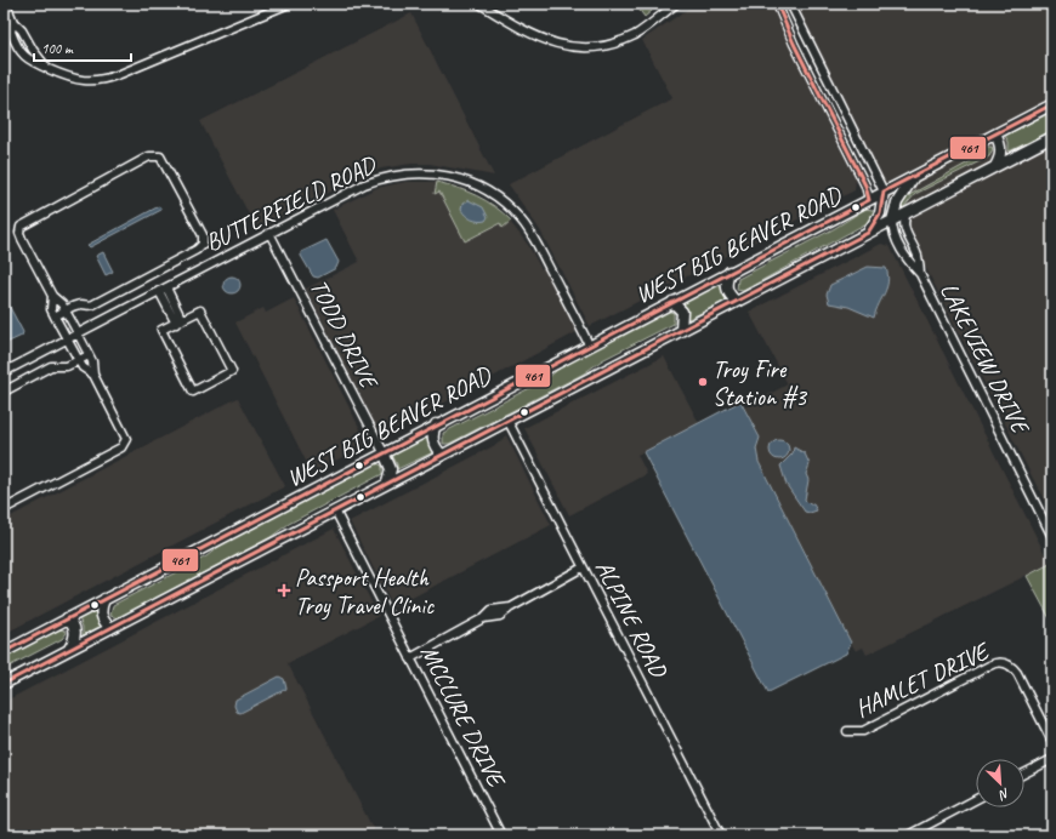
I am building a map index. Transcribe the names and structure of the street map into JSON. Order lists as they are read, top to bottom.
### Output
{
  "streets": {
    "main road": ["WEST BIG BEAVER ROAD"],
    "street": [
      "BUTTERFIELD ROAD",
      "TODD DRIVE",
      "LAKEVIEW DRIVE",
      "ALPINE ROAD",
      "HAMLET DRIVE",
      "MCCLURE DRIVE"
    ]
  },
  "crossings": [
    ["BUTTERFIELD ROAD", "WEST BIG BEAVER ROAD"],
    ["BUTTERFIELD ROAD", "TODD DRIVE"],
    ["WEST BIG BEAVER ROAD", "TODD DRIVE"],
    ["WEST BIG BEAVER ROAD", "LAKEVIEW DRIVE"],
    ["WEST BIG BEAVER ROAD", "ALPINE ROAD"],
    ["WEST BIG BEAVER ROAD", "MCCLURE DRIVE"]
  ],
  "places": {
    "other": ["Troy Fire Station #3"],
    "health": ["Passport Health Troy Travel Clinic"]
  },
  "lines": ["transit line 461"],
  "scale_bar": "100 m",
  "north": "bottom right"
}
